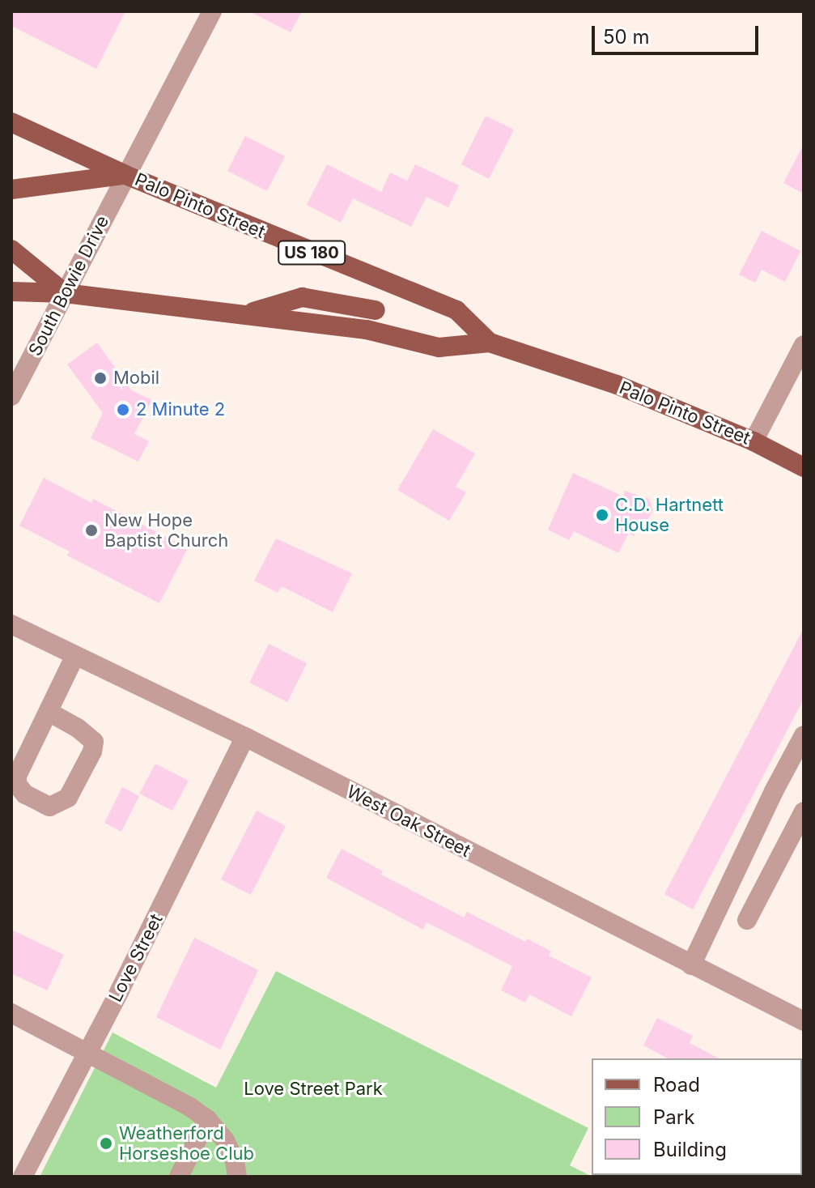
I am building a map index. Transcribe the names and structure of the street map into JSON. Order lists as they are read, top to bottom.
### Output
{
  "streets": {
    "main road": ["Palo Pinto Street", "US 180"],
    "street": ["South Bowie Drive", "West Oak Street", "Love Street"]
  },
  "crossings": [
    ["Palo Pinto Street", "South Bowie Drive"],
    ["West Oak Street", "Love Street"]
  ],
  "parks": ["Love Street Park"],
  "places": [
    "Mobil",
    "2 Minute 2",
    "C.D. Hartnett House",
    "New Hope Baptist Church",
    "Weatherford Horseshoe Club"
  ],
  "legend": ["Road", "Park", "Building"],
  "scale_bar": "50 m"
}
